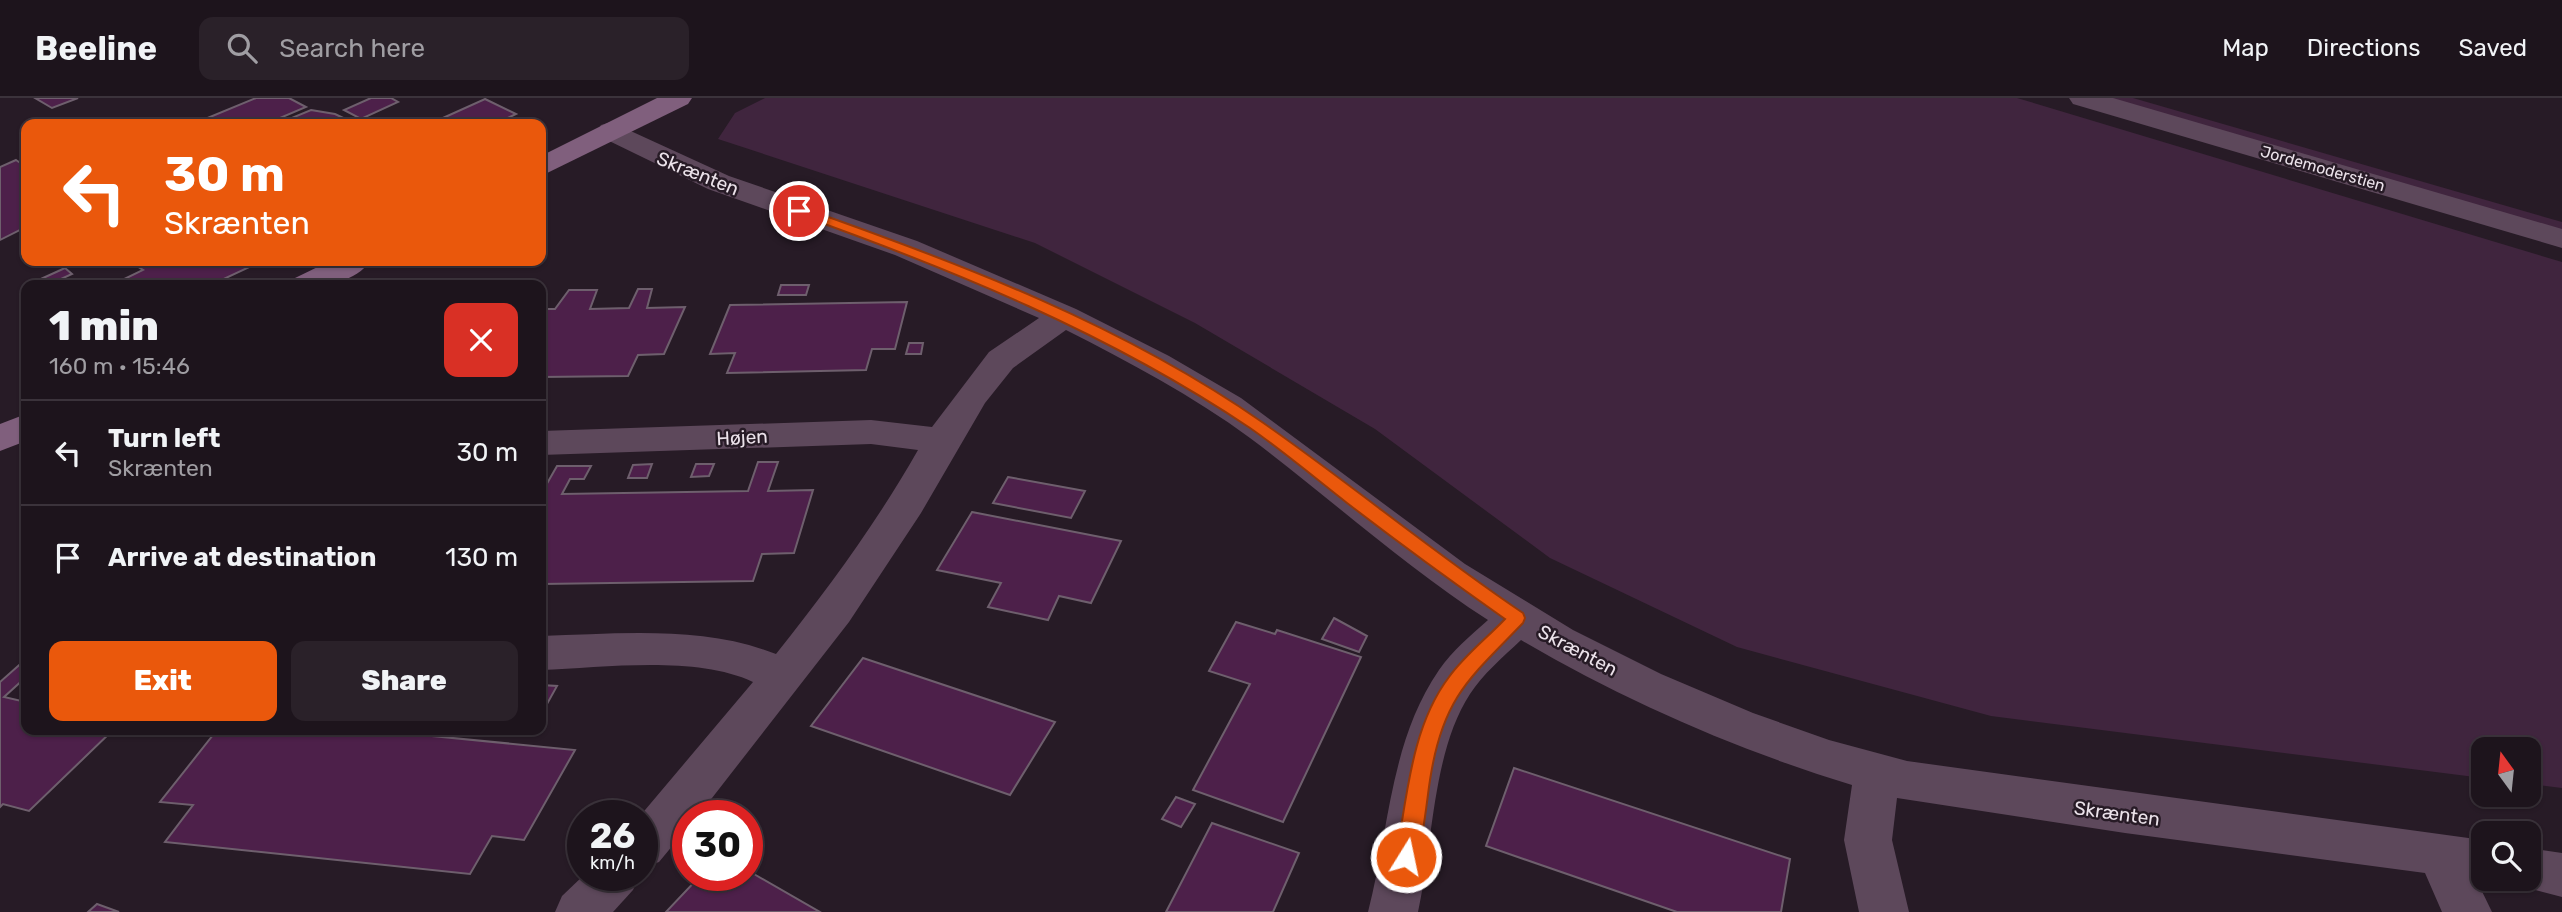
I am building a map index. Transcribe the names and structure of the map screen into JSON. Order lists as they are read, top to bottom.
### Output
{
  "streets": {
    "street": ["Jordemoderstien", "Skrænten", "Højen"]
  },
  "north": "top",
  "page": {
    "header": "Beeline",
    "search": "Search here",
    "nav": ["Map", "Directions", "Saved"],
    "turn": ["30 m", "Skrænten"],
    "heading": ["1 min", "160 m · 15:46"],
    "list": [
      {
        "name": "Turn left",
        "note": "Skrænten",
        "value": "30 m"
      },
      {
        "name": "Arrive at destination",
        "value": "130 m"
      }
    ],
    "buttons": ["Exit", "Share"],
    "speed": "26 km/h",
    "limit": "30"
  }
}
